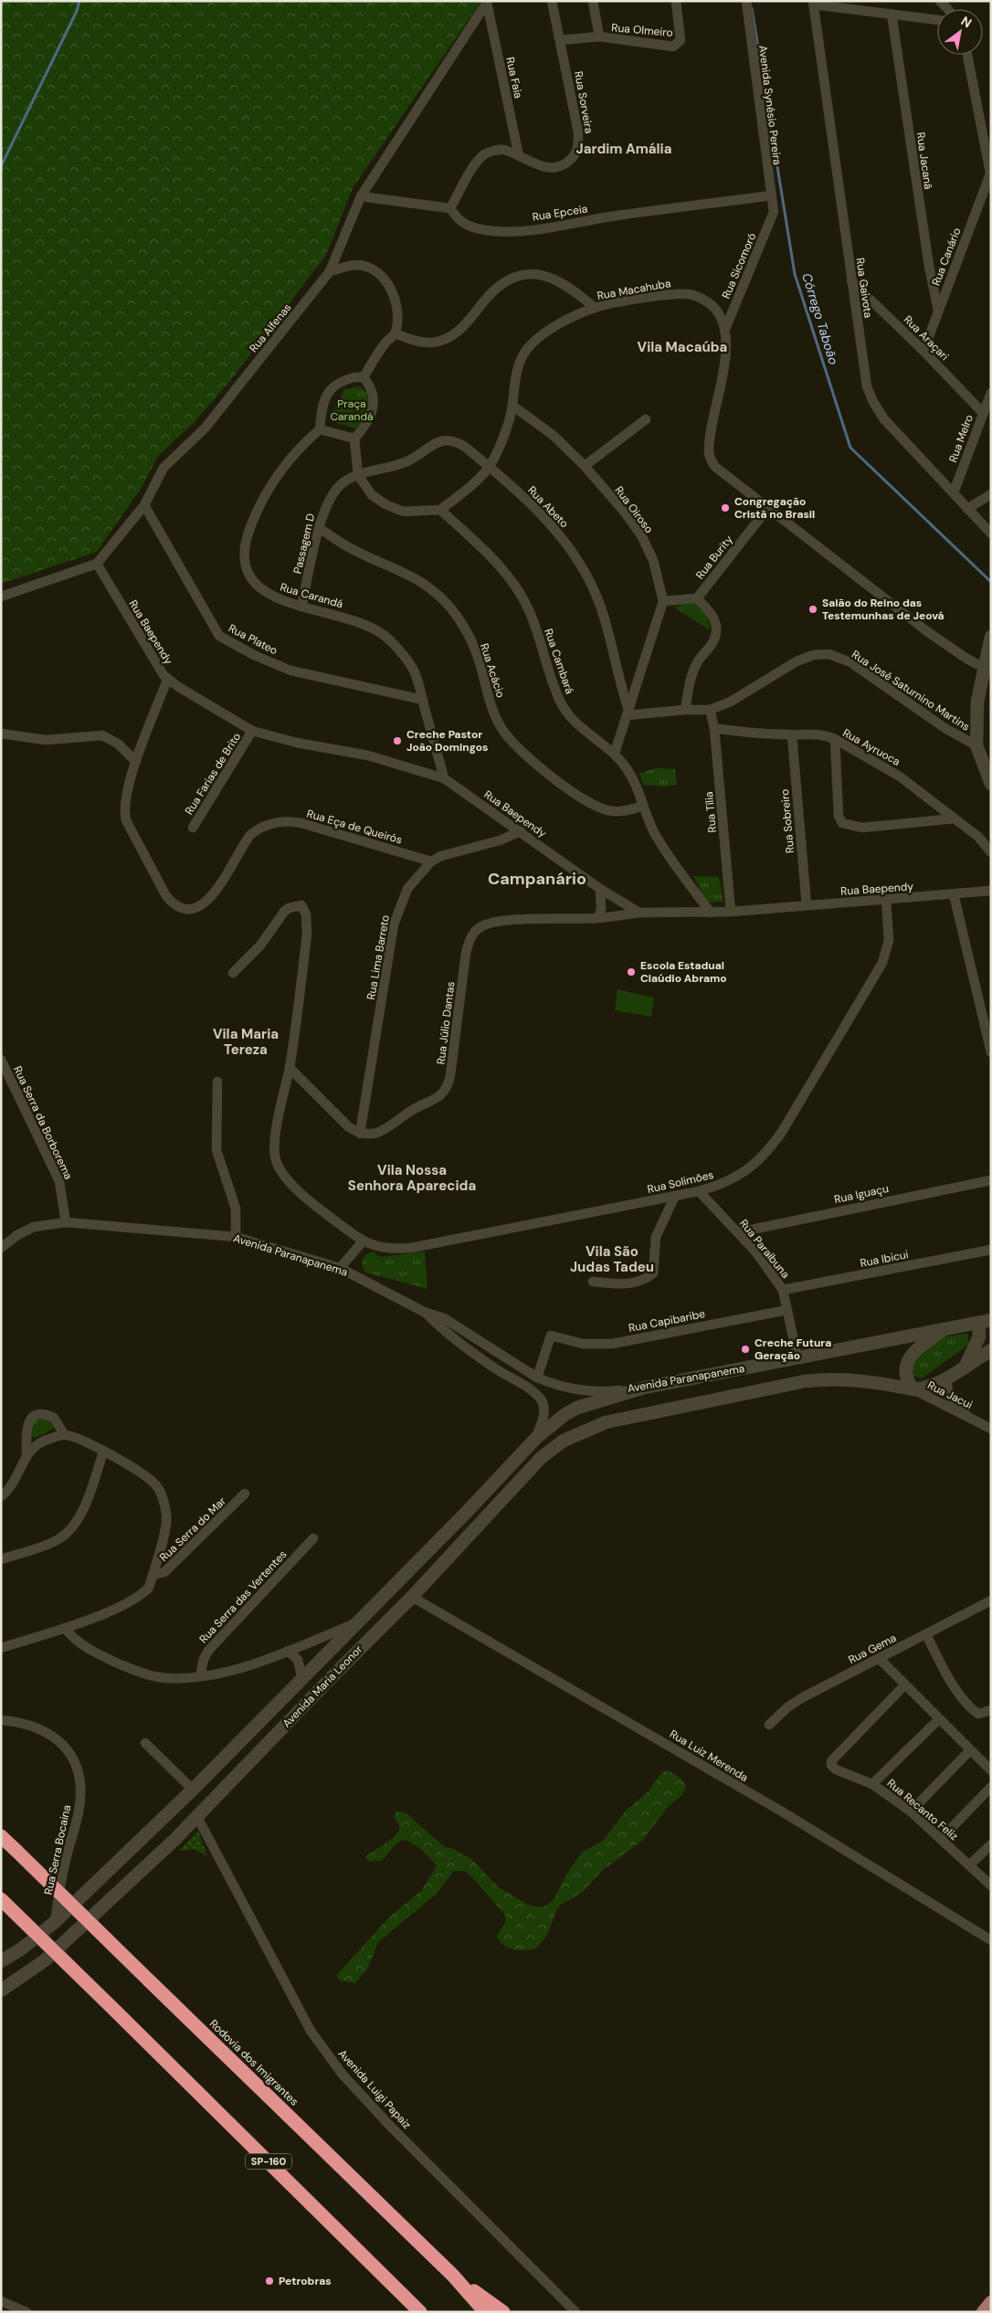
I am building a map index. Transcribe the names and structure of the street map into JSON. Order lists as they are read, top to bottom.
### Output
{
  "streets": {
    "highway": ["Rodovia dos Imigrantes", "SP-160"],
    "street": [
      "Rua Olmeiro",
      "Rua Faia",
      "Rua Sorveira",
      "Avenida Synésio Pereira",
      "Rua Jacanã",
      "Rua Epceia",
      "Rua Canário",
      "Rua Sicomoró",
      "Rua Gaivota",
      "Rua Macahuba",
      "Rua Alfenas",
      "Rua Araçari",
      "Rua Melro",
      "Rua Abeto",
      "Rua Oiroso",
      "Passagem D",
      "Rua Burity",
      "Rua Carandá",
      "Rua Baependy",
      "Rua Plateo",
      "Rua Cambará",
      "Rua Acácio",
      "Rua José Saturnino Martins",
      "Rua Ayruoca",
      "Rua Farias de Brito",
      "Rua Tília",
      "Rua Sobreiro",
      "Rua Eça de Queirós",
      "Rua Lima Barreto",
      "Rua Júlio Dantas",
      "Rua Serra da Borborema",
      "Rua Solimões",
      "Rua Iguaçu",
      "Rua Paraíbuna",
      "Avenida Paranapanema",
      "Rua Ibicui",
      "Rua Capibaribe",
      "Rua Jacui",
      "Rua Serra do Mar",
      "Rua Serra das Vertentes",
      "Rua Gema",
      "Avenida Maria Leonor",
      "Rua Luiz Merenda",
      "Rua Recanto Feliz",
      "Rua Serra Bocaina",
      "Avenida Luigi Papaiz"
    ]
  },
  "crossings": [
    ["Rua Olmeiro", "Rua Sorveira"],
    ["Rua Faia", "Rua Sorveira"],
    ["Rua Faia", "Rua Alfenas"],
    ["Rua Sorveira", "Rua Epceia"],
    ["Avenida Synésio Pereira", "Rua Epceia"],
    ["Avenida Synésio Pereira", "Rua Sicomoró"],
    ["Rua Jacanã", "Rua Canário"],
    ["Rua Canário", "Rua Araçari"],
    ["Rua Sicomoró", "Rua Macahuba"],
    ["Rua Gaivota", "Rua Araçari"],
    ["Rua Gaivota", "Rua Melro"],
    ["Rua Macahuba", "Rua Abeto"],
    ["Rua Macahuba", "Rua Oiroso"],
    ["Rua Macahuba", "Rua Burity"],
    ["Rua Macahuba", "Rua Cambará"],
    ["Rua Alfenas", "Rua Baependy"],
    ["Rua Alfenas", "Rua Plateo"],
    ["Rua Araçari", "Rua Melro"],
    ["Rua Abeto", "Passagem D"],
    ["Rua Abeto", "Rua José Saturnino Martins"],
    ["Passagem D", "Rua Carandá"],
    ["Passagem D", "Rua Acácio"],
    ["Rua Carandá", "Rua Baependy"],
    ["Rua Carandá", "Rua Plateo"],
    ["Rua Baependy", "Rua Cambará"],
    ["Rua Baependy", "Rua Farias de Brito"],
    ["Rua Baependy", "Rua Tília"],
    ["Rua Baependy", "Rua Sobreiro"],
    ["Rua Baependy", "Rua Eça de Queirós"],
    ["Rua Baependy", "Rua Lima Barreto"],
    ["Rua Baependy", "Rua Júlio Dantas"],
    ["Rua Baependy", "Rua Solimões"],
    ["Rua Cambará", "Rua Acácio"],
    ["Rua José Saturnino Martins", "Rua Tília"],
    ["Rua Ayruoca", "Rua Tília"],
    ["Rua Ayruoca", "Rua Sobreiro"],
    ["Rua Eça de Queirós", "Rua Lima Barreto"],
    ["Rua Lima Barreto", "Rua Júlio Dantas"],
    ["Rua Serra da Borborema", "Avenida Paranapanema"],
    ["Rua Solimões", "Rua Paraíbuna"],
    ["Rua Iguaçu", "Rua Paraíbuna"],
    ["Rua Paraíbuna", "Avenida Paranapanema"],
    ["Rua Paraíbuna", "Rua Ibicui"],
    ["Rua Paraíbuna", "Rua Capibaribe"],
    ["Avenida Paranapanema", "Rua Capibaribe"],
    ["Avenida Paranapanema", "Avenida Maria Leonor"],
    ["Rua Jacui", "Avenida Maria Leonor"],
    ["Avenida Maria Leonor", "Rua Luiz Merenda"],
    ["Avenida Maria Leonor", "Rua Serra Bocaina"],
    ["Avenida Maria Leonor", "Avenida Luigi Papaiz"]
  ],
  "districts": [
    "Jardim Amália",
    "Vila Macaúba",
    "Campanário",
    "Vila Maria Tereza",
    "Vila Nossa Senhora Aparecida",
    "Vila São Judas Tadeu"
  ],
  "water": ["Córrego Taboão"],
  "parks": ["Praça Carandá"],
  "places": [
    "Congregação Cristã no Brasil",
    "Salão do Reino das Testemunhas de Jeová",
    "Creche Pastor João Domingos",
    "Escola Estadual Claúdio Abramo",
    "Creche Futura Geração",
    "Petrobras"
  ],
  "north": "top right"
}
